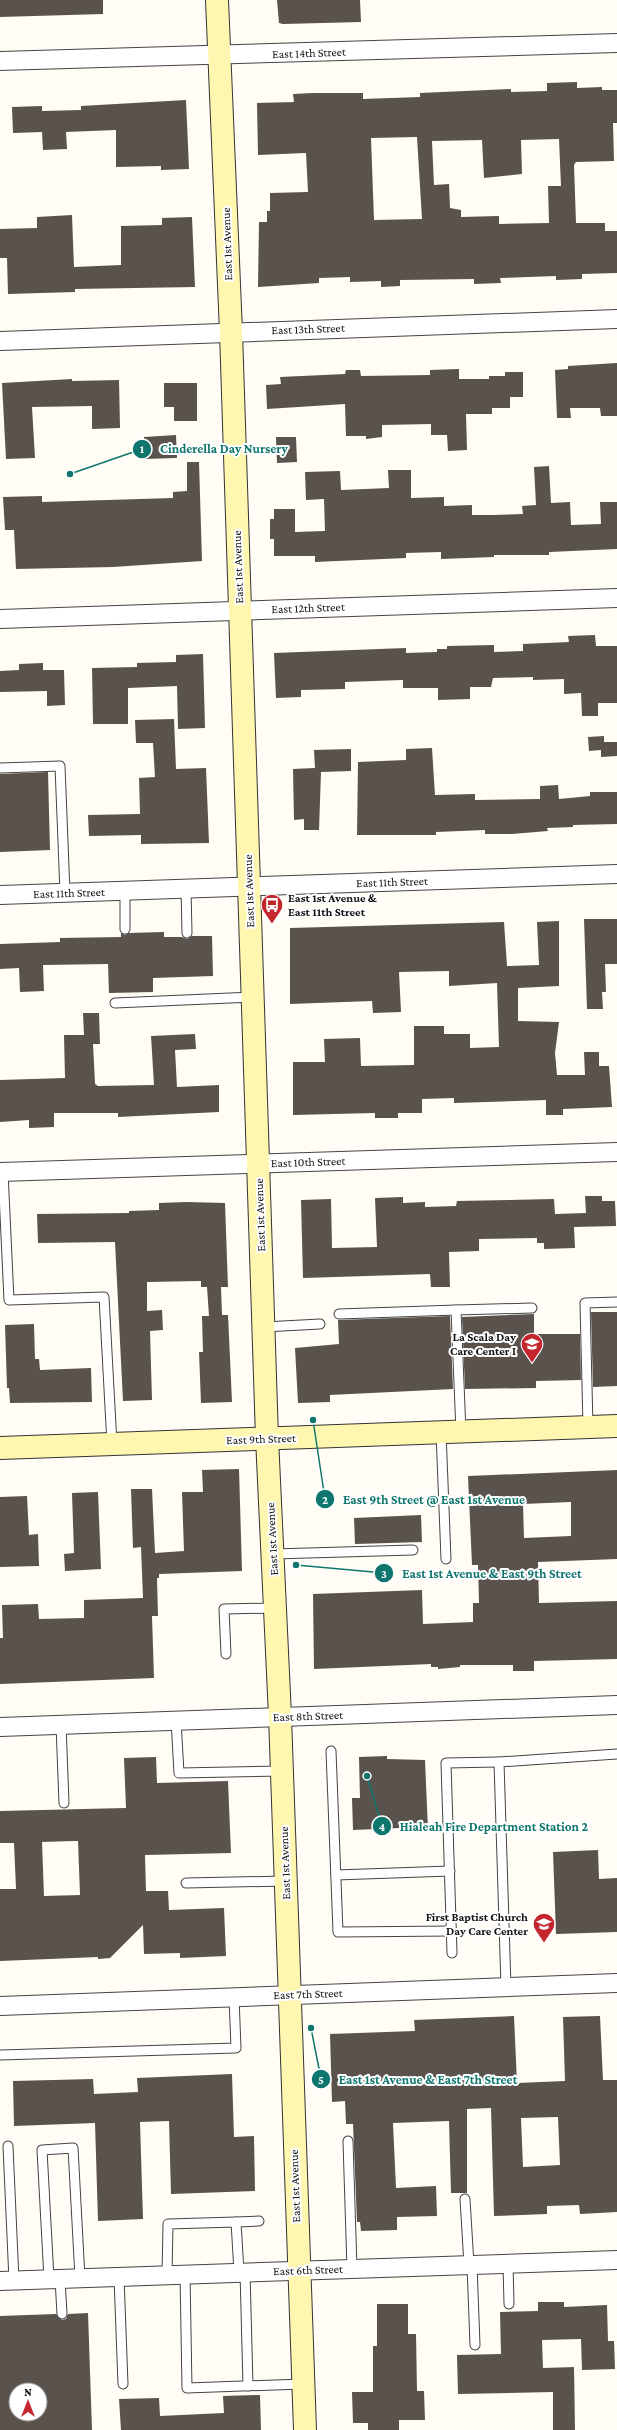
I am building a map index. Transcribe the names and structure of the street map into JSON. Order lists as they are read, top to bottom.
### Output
{
  "streets": {
    "street": [
      "East 14th Street",
      "East 1st Avenue",
      "East 13th Street",
      "East 12th Street",
      "East 11th Street",
      "East 10th Street",
      "East 9th Street",
      "East 8th Street",
      "East 7th Street",
      "East 6th Street"
    ]
  },
  "crossings": [
    ["East 14th Street", "East 1st Avenue"],
    ["East 1st Avenue", "East 13th Street"],
    ["East 1st Avenue", "East 12th Street"],
    ["East 1st Avenue", "East 11th Street"],
    ["East 1st Avenue", "East 10th Street"],
    ["East 1st Avenue", "East 9th Street"],
    ["East 1st Avenue", "East 8th Street"],
    ["East 1st Avenue", "East 7th Street"],
    ["East 1st Avenue", "East 6th Street"]
  ],
  "places": {
    "other": [
      "Cinderella Day Nursery",
      "East 9th Street @ East 1st Avenue",
      "East 1st Avenue & East 9th Street",
      "Hialeah Fire Department Station 2",
      "East 1st Avenue & East 7th Street"
    ],
    "bus stop": ["East 1st Avenue & East 11th Street"],
    "school or university": ["La Scala Day Care Center I", "First Baptist Church Day Care Center"]
  },
  "north": "top"
}
